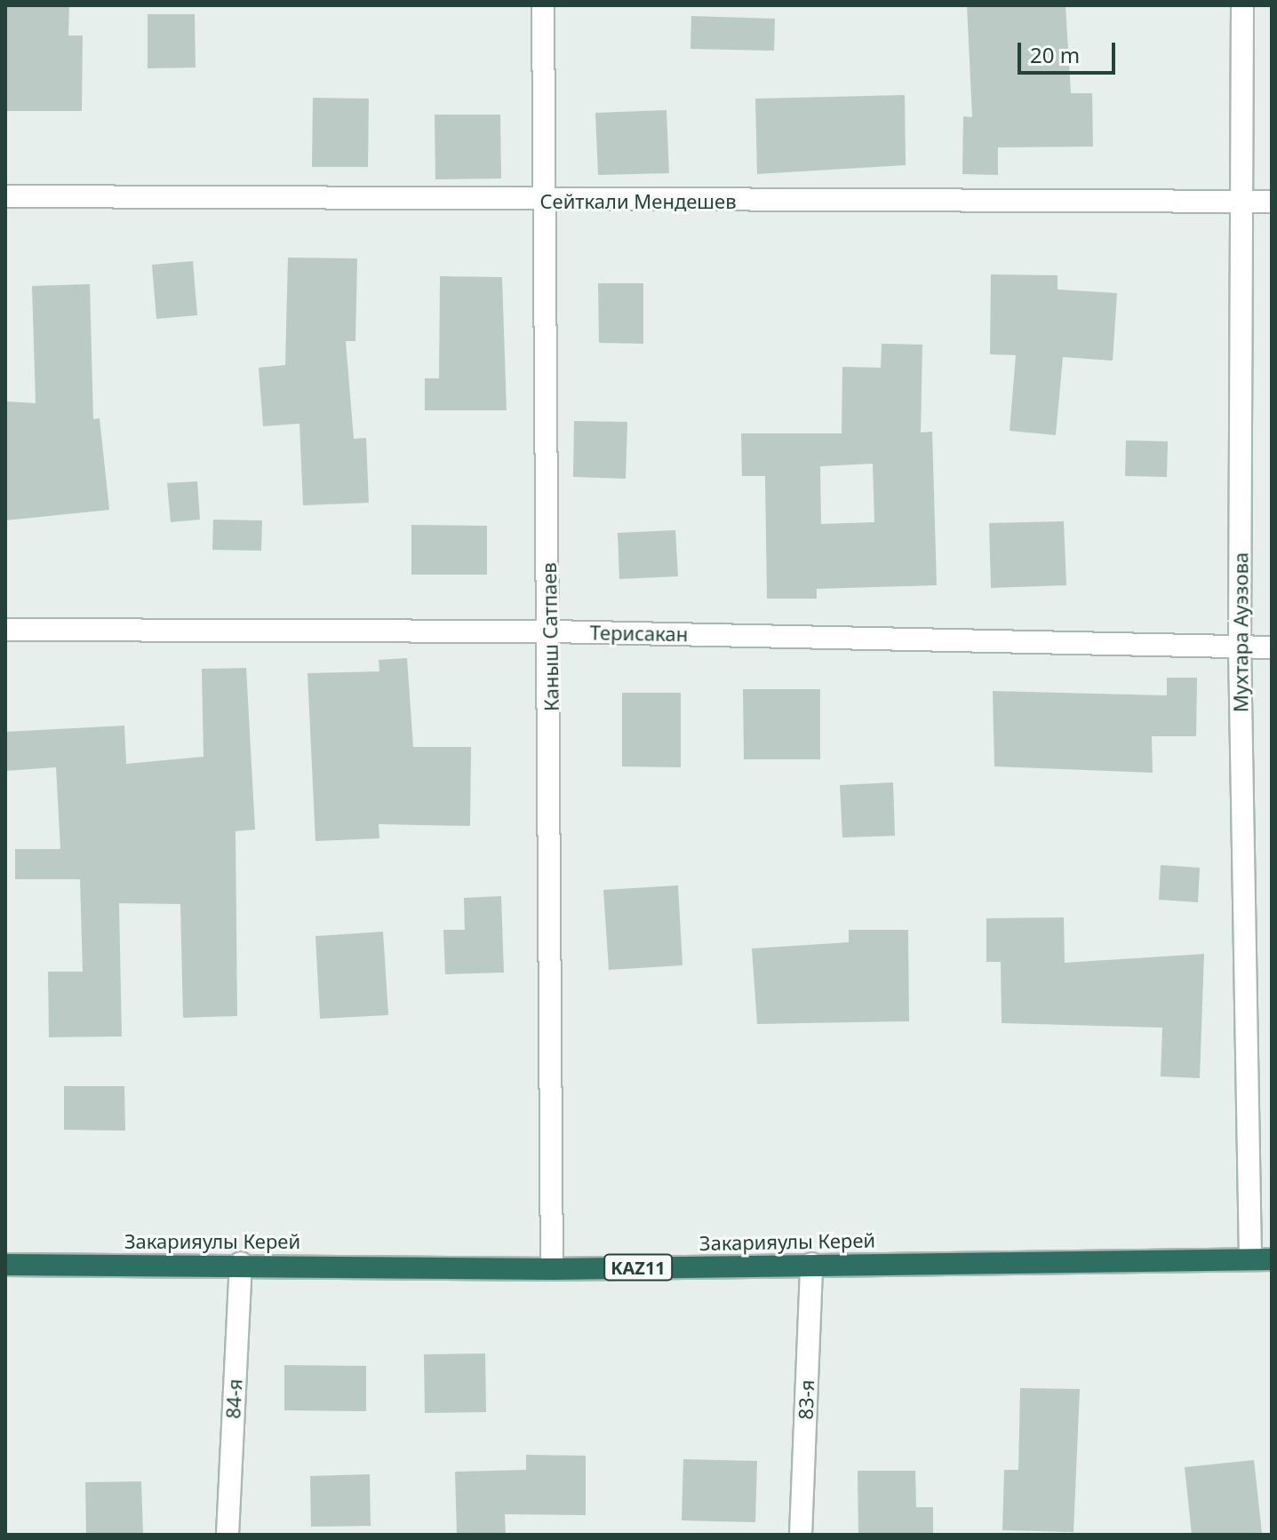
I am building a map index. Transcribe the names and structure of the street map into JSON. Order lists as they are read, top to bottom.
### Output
{
  "streets": {
    "highway": ["Закарияулы Керей", "KAZ11"],
    "street": [
      "Сейткали Мендешев",
      "Мухтара Ауэзова",
      "Терисакан",
      "Каныш Сатпаев",
      "84-я",
      "83-я"
    ]
  },
  "crossings": [
    ["Сейткали Мендешев", "Мухтара Ауэзова"],
    ["Сейткали Мендешев", "Каныш Сатпаев"],
    ["Мухтара Ауэзова", "Терисакан"],
    ["Мухтара Ауэзова", "Закарияулы Керей"],
    ["Терисакан", "Каныш Сатпаев"],
    ["Каныш Сатпаев", "Закарияулы Керей"],
    ["Закарияулы Керей", "84-я"],
    ["Закарияулы Керей", "83-я"]
  ],
  "scale_bar": "20 m"
}
